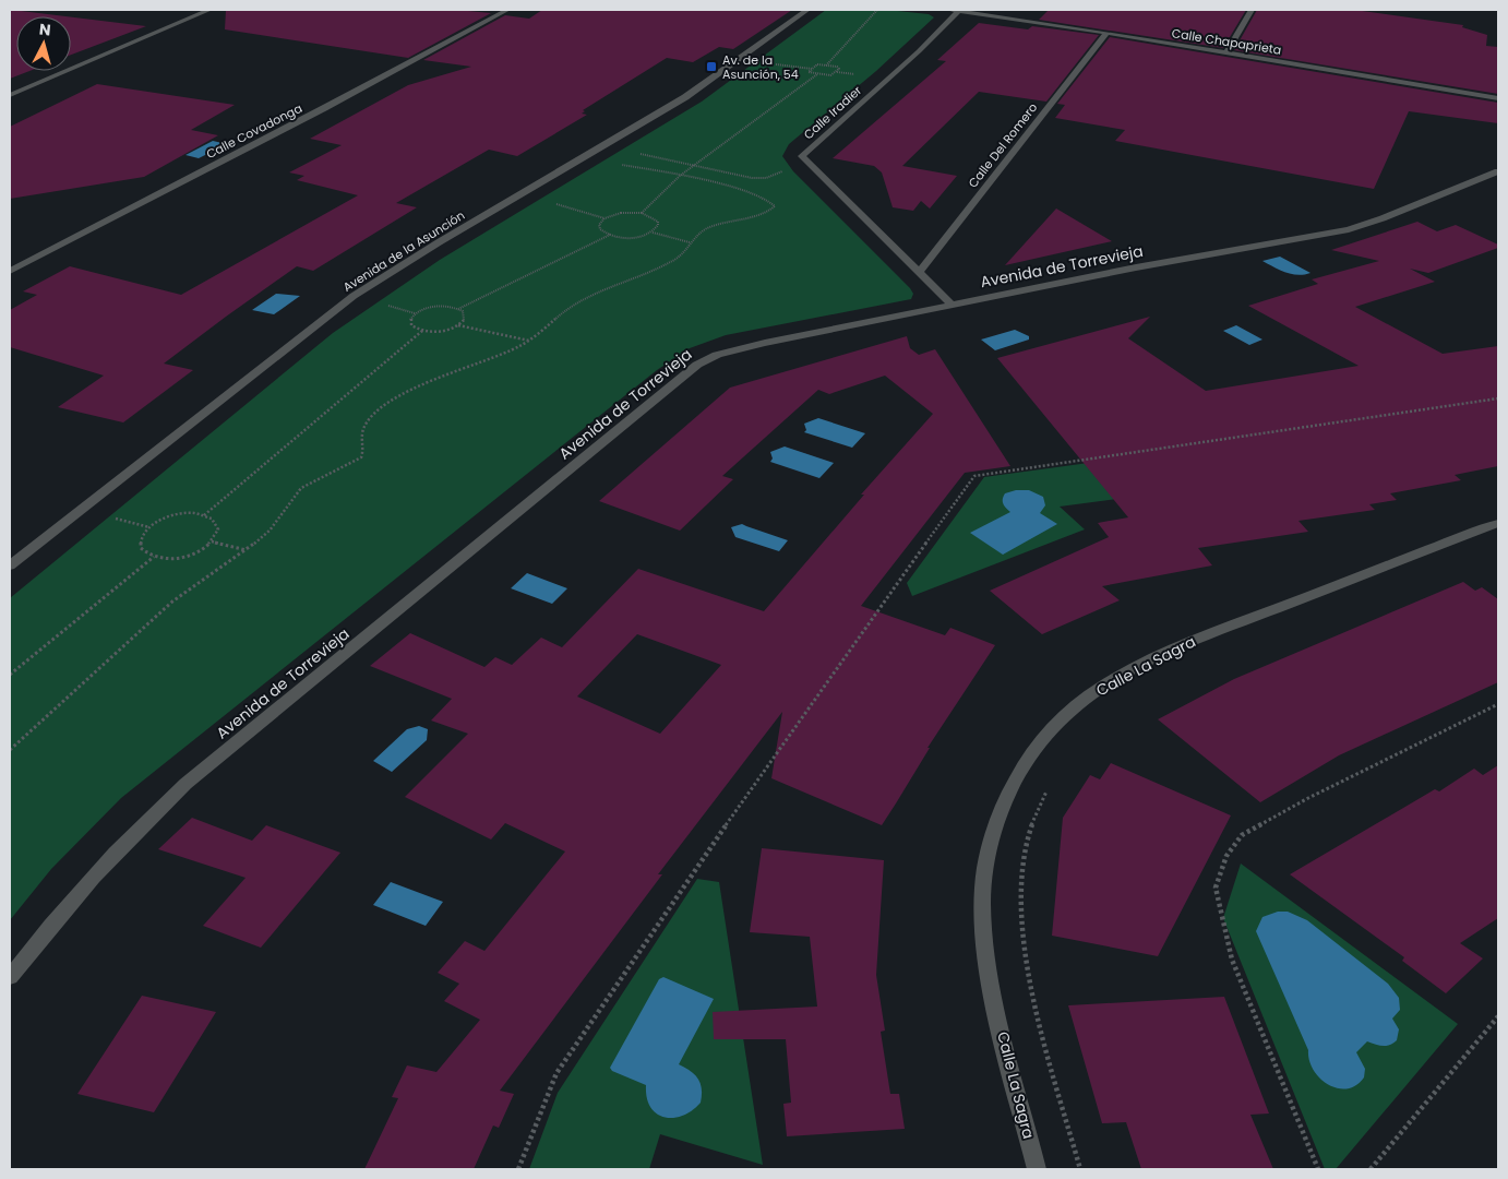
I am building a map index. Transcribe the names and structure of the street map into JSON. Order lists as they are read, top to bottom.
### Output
{
  "streets": {
    "street": [
      "Calle Chapaprieta",
      "Calle Iradier",
      "Calle Covadonga",
      "Calle Del Romero",
      "Avenida de la Asunción",
      "Avenida de Torrevieja",
      "Calle La Sagra"
    ]
  },
  "crossings": [
    ["Calle Chapaprieta", "Calle Iradier"],
    ["Calle Chapaprieta", "Calle Del Romero"],
    ["Calle Iradier", "Calle Del Romero"],
    ["Calle Iradier", "Avenida de Torrevieja"]
  ],
  "places": {
    "transit": ["Av. de la Asunción, 54"]
  },
  "north": "top"
}
